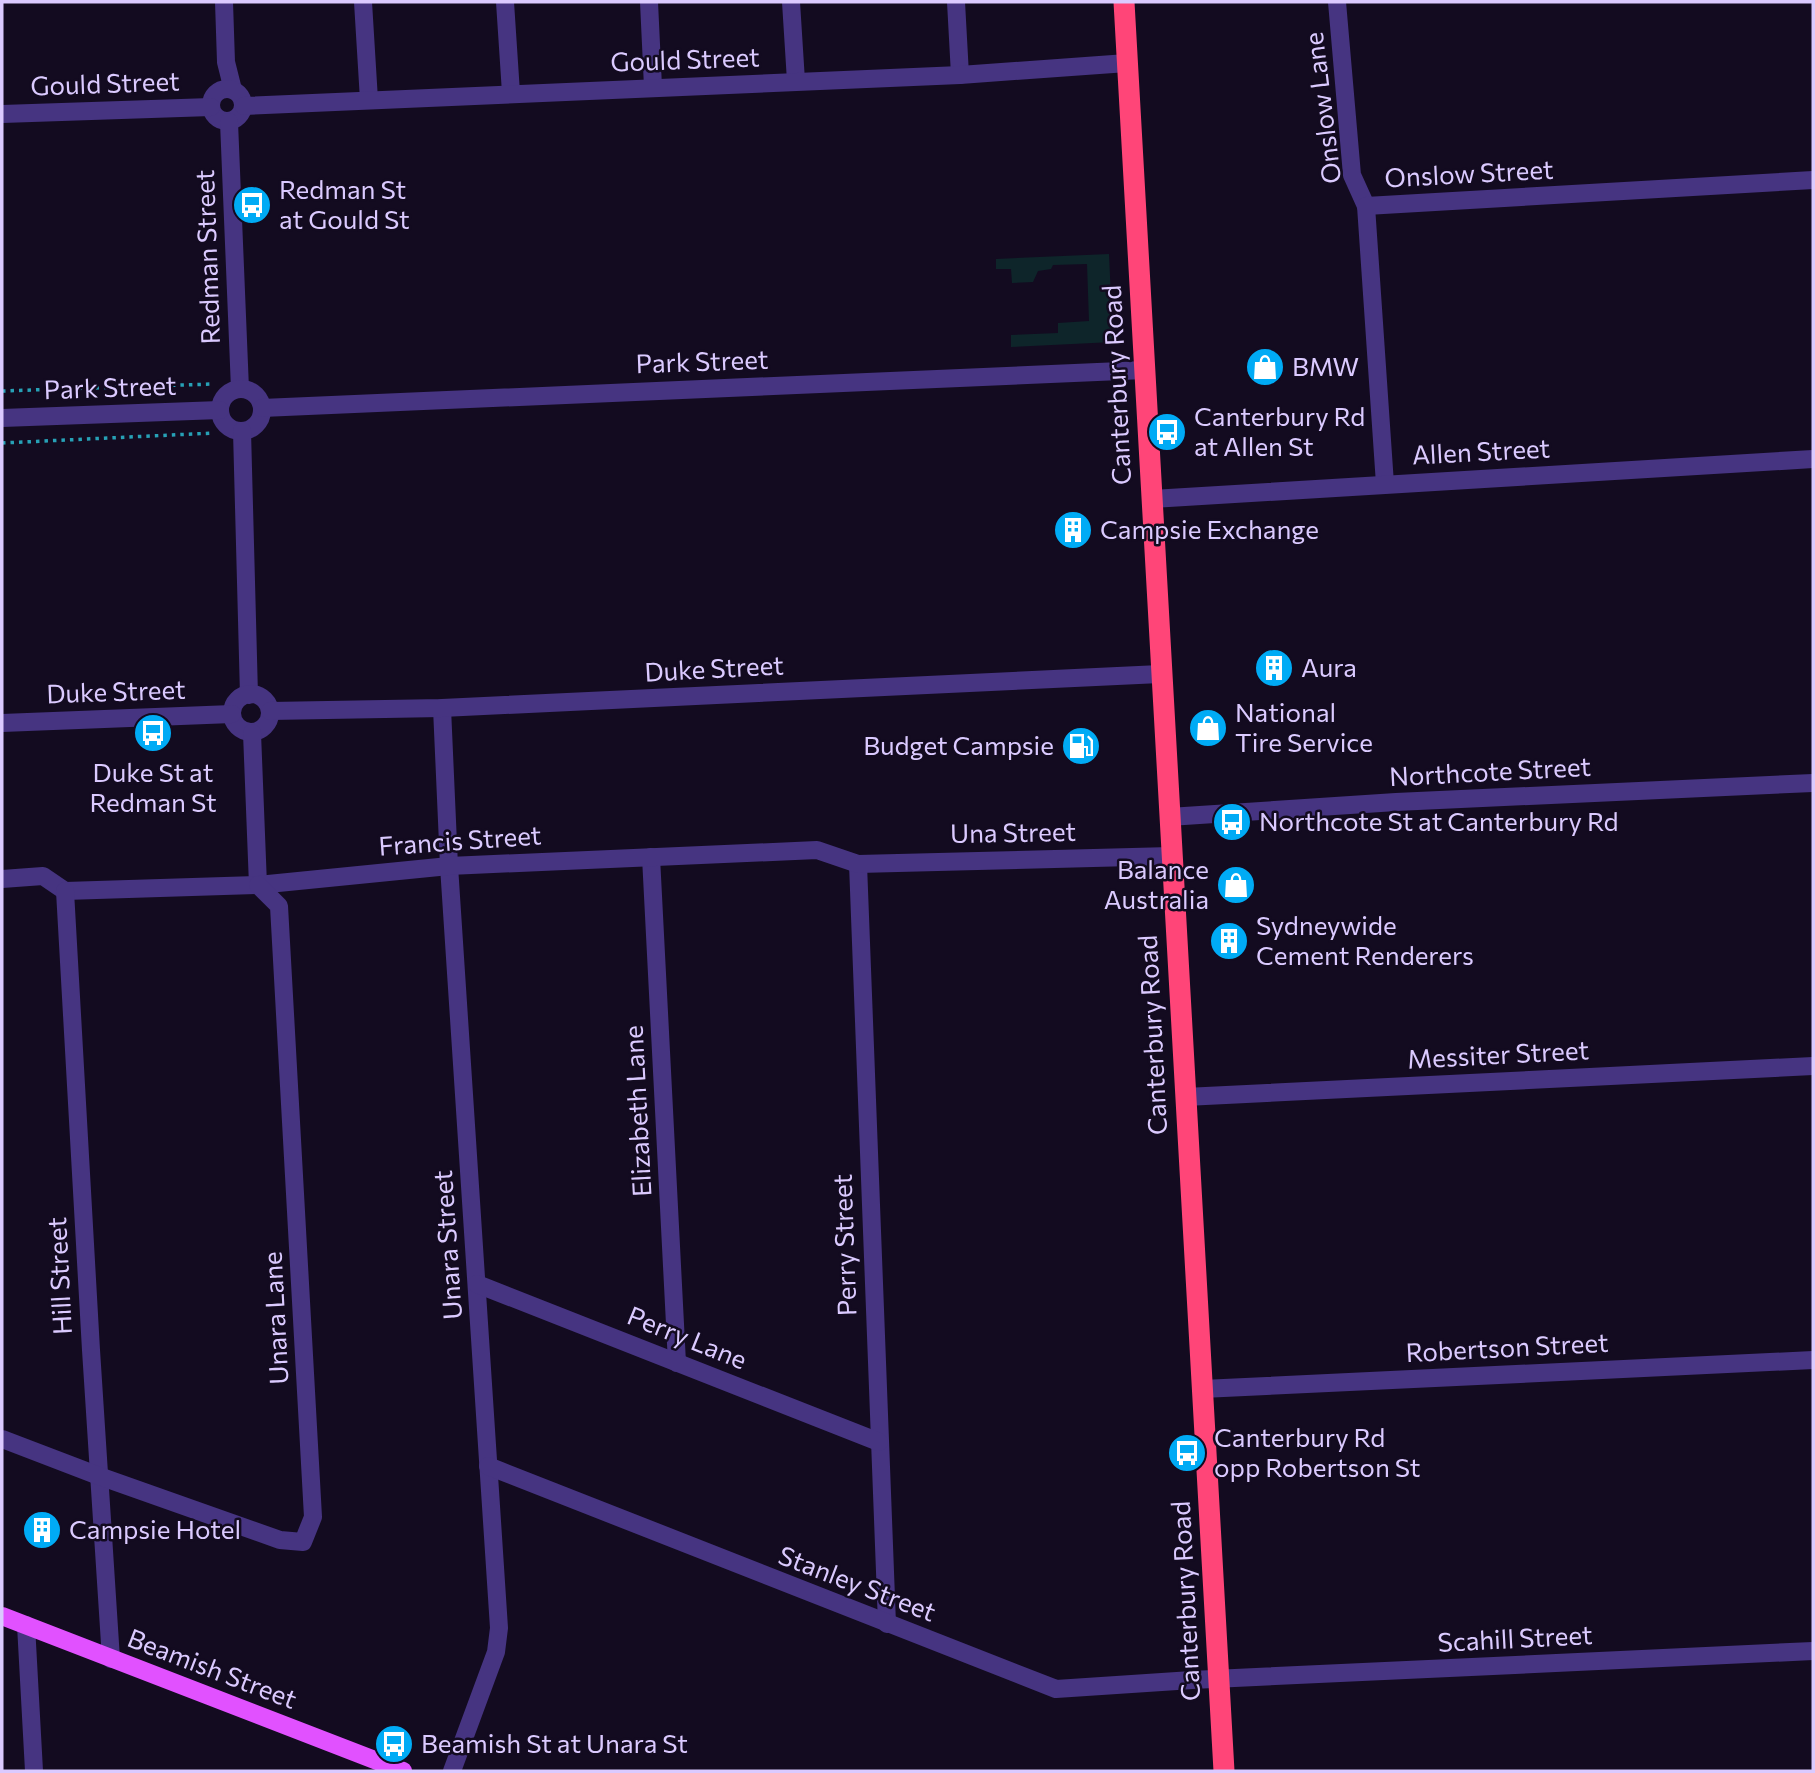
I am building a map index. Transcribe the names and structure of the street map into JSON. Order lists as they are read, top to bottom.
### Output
{
  "streets": {
    "highway": ["Canterbury Road"],
    "main road": ["Beamish Street"],
    "street": [
      "Gould Street",
      "Onslow Lane",
      "Onslow Street",
      "Redman Street",
      "Park Street",
      "Allen Street",
      "Duke Street",
      "Northcote Street",
      "Una Street",
      "Francis Street",
      "Messiter Street",
      "Elizabeth Lane",
      "Unara Street",
      "Perry Street",
      "Hill Street",
      "Unara Lane",
      "Perry Lane",
      "Robertson Street",
      "Stanley Street",
      "Scahill Street"
    ]
  },
  "crossings": [
    ["Gould Street", "Redman Street"],
    ["Gould Street", "Canterbury Road"],
    ["Onslow Lane", "Onslow Street"],
    ["Onslow Street", "Allen Street"],
    ["Redman Street", "Park Street"],
    ["Park Street", "Canterbury Road"],
    ["Canterbury Road", "Allen Street"],
    ["Canterbury Road", "Duke Street"],
    ["Canterbury Road", "Northcote Street"],
    ["Canterbury Road", "Una Street"],
    ["Canterbury Road", "Messiter Street"],
    ["Canterbury Road", "Robertson Street"],
    ["Canterbury Road", "Stanley Street"],
    ["Canterbury Road", "Scahill Street"],
    ["Duke Street", "Unara Street"],
    ["Una Street", "Francis Street"],
    ["Una Street", "Perry Street"],
    ["Francis Street", "Elizabeth Lane"],
    ["Francis Street", "Unara Street"],
    ["Francis Street", "Perry Street"],
    ["Francis Street", "Hill Street"],
    ["Francis Street", "Unara Lane"],
    ["Elizabeth Lane", "Perry Lane"],
    ["Unara Street", "Perry Lane"],
    ["Unara Street", "Stanley Street"],
    ["Perry Street", "Perry Lane"],
    ["Perry Street", "Stanley Street"],
    ["Hill Street", "Unara Lane"],
    ["Hill Street", "Beamish Street"],
    ["Stanley Street", "Scahill Street"]
  ],
  "places": {
    "bus stop": [
      "Redman St at Gould St",
      "Canterbury Rd at Allen St",
      "Duke St at Redman St",
      "Northcote St at Canterbury Rd",
      "Canterbury Rd opp Robertson St",
      "Beamish St at Unara St"
    ],
    "shop": ["BMW", "National Tire Service", "Balance Australia"],
    "building": [
      "Campsie Exchange",
      "Aura",
      "Sydneywide Cement Renderers",
      "Campsie Hotel"
    ],
    "fuel station": ["Budget Campsie"]
  }
}
